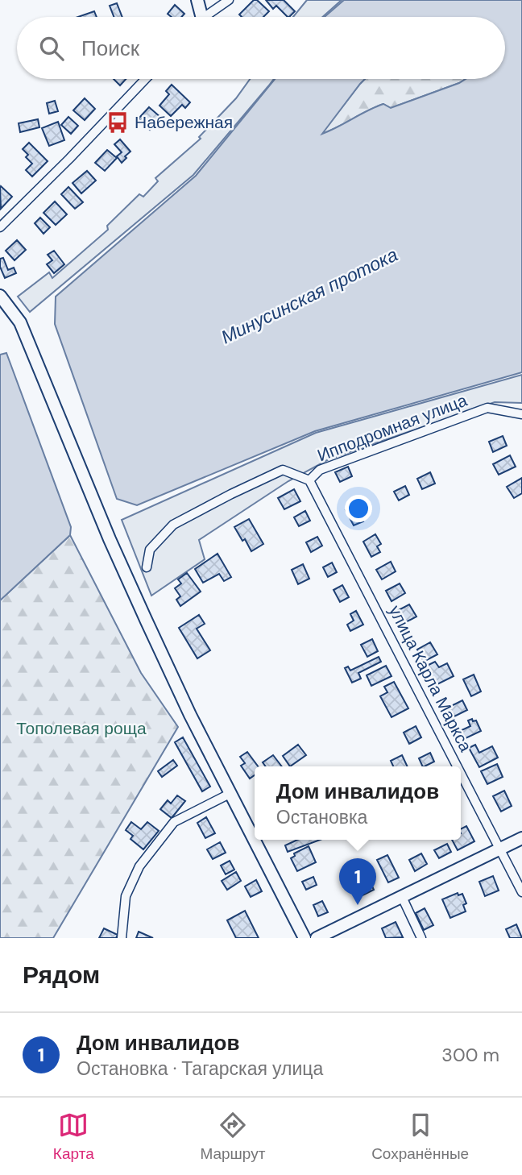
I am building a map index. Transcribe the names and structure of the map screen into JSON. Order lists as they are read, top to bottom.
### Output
{
  "streets": {
    "street": ["Ипподромная улица", "улица Карла Маркса"]
  },
  "crossings": [
    ["Ипподромная улица", "улица Карла Маркса"]
  ],
  "water": ["Минусинская протока"],
  "parks": ["Тополевая роща"],
  "places": {
    "bus stop": ["Набережная"]
  },
  "page": {
    "search": "Поиск",
    "popup": ["Дом инвалидов", "Остановка"],
    "pins": "1",
    "heading": "Рядом",
    "list": [
      {
        "mark": "1",
        "name": "Дом инвалидов",
        "note": "Остановка · Тагарская улица",
        "value": "300 m"
      }
    ],
    "nav": ["Карта", "Маршрут", "Сохранённые"]
  }
}
